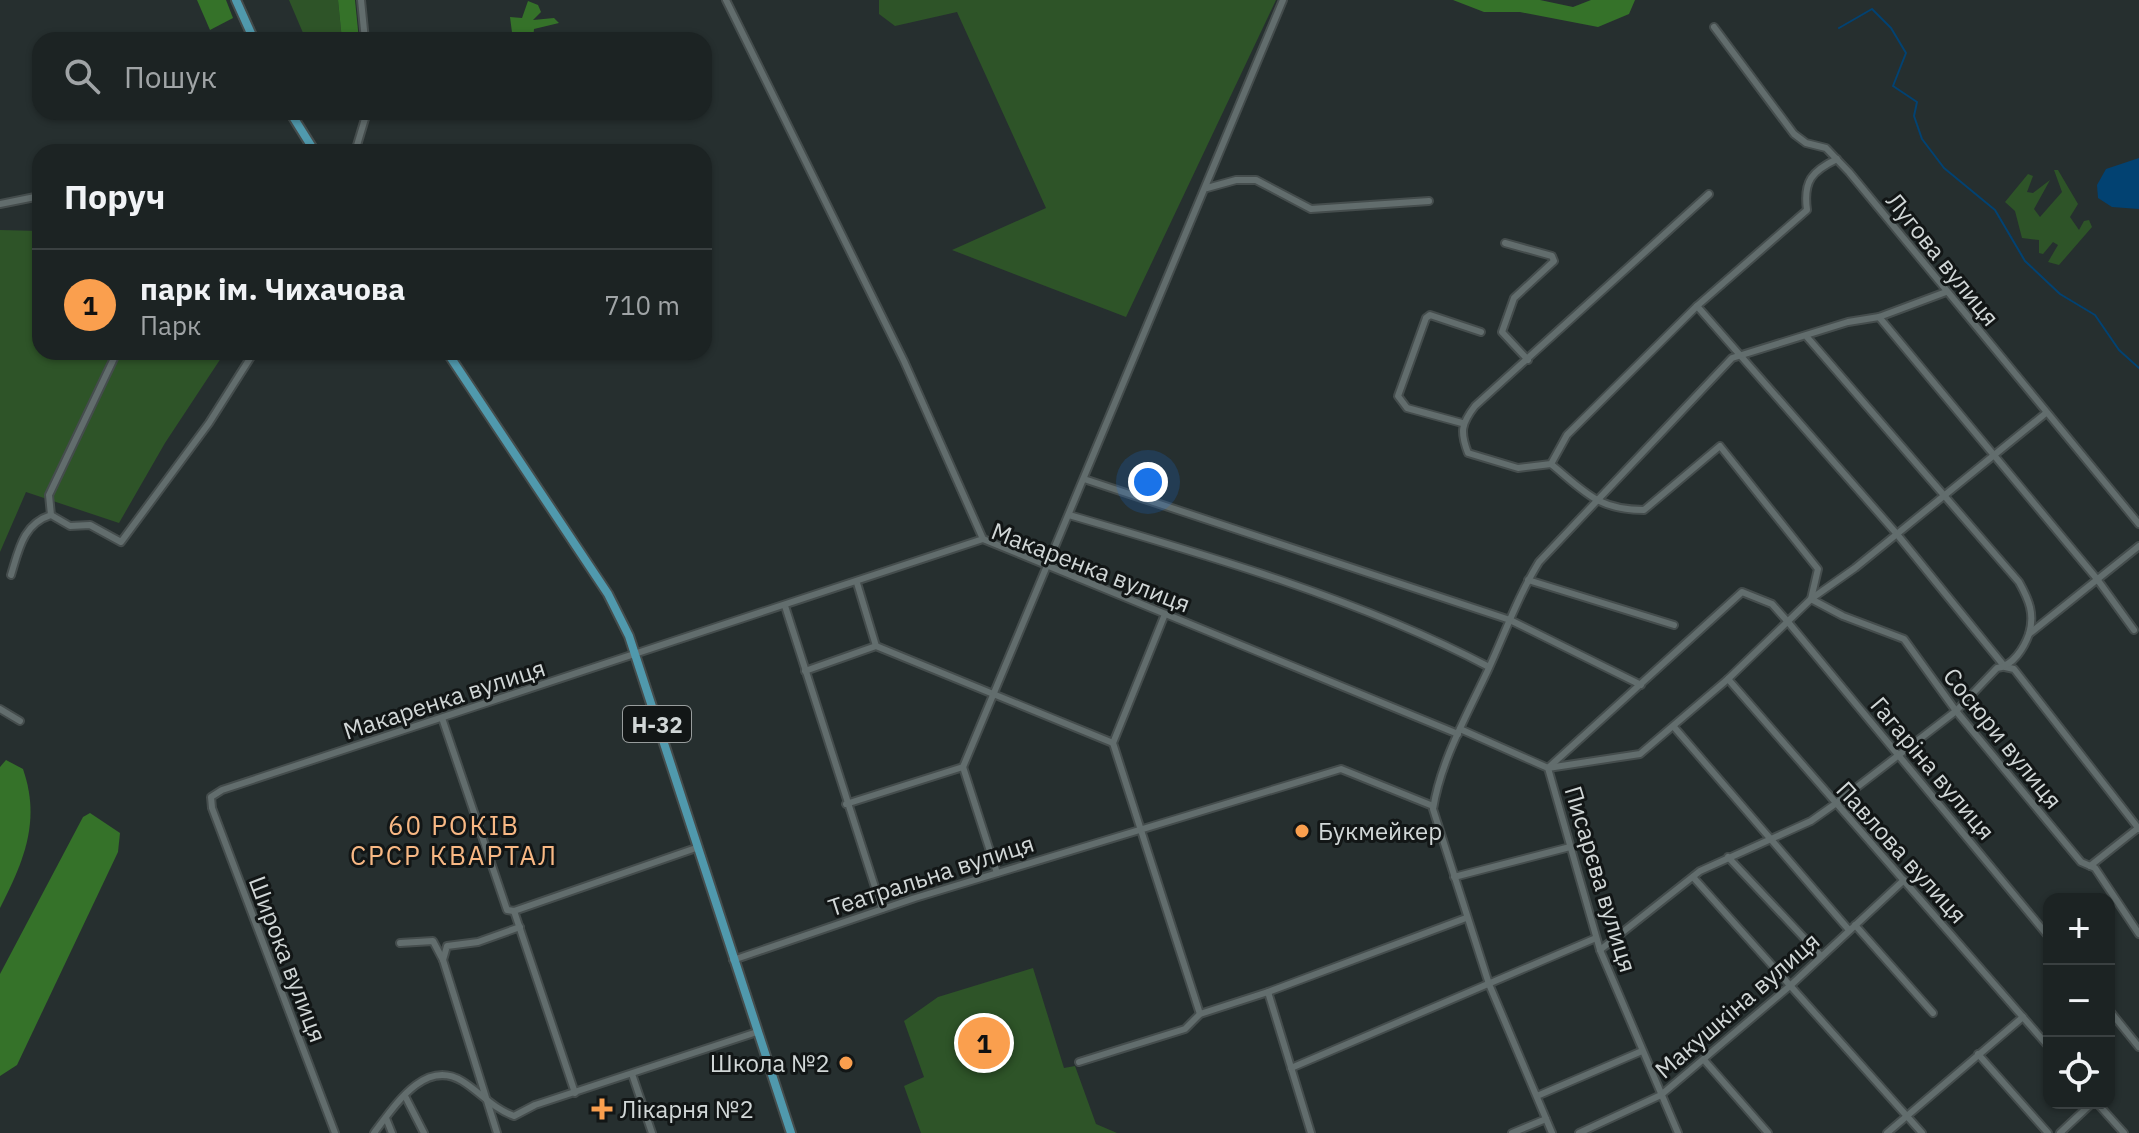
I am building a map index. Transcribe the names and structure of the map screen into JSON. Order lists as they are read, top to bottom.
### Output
{
  "streets": {
    "main road": ["Н-32"],
    "street": [
      "Лугова вулиця",
      "Макаренка вулиця",
      "Сосюри вулиця",
      "Гагаріна вулиця",
      "Павлова вулиця",
      "Театральна вулиця",
      "Писарєва вулиця",
      "Широка вулиця",
      "Макушкіна вулиця"
    ]
  },
  "crossings": [
    ["Макаренка вулиця", "Н-32"],
    ["Макаренка вулиця", "Писарєва вулиця"],
    ["Макаренка вулиця", "Широка вулиця"],
    ["Н-32", "Театральна вулиця"],
    ["Павлова вулиця", "Макушкіна вулиця"],
    ["Писарєва вулиця", "Макушкіна вулиця"]
  ],
  "districts": ["60 РОКІВ СРСР КВАРТАЛ"],
  "places": {
    "other": ["Букмейкер", "Школа №2"],
    "health": ["Лікарня №2"]
  },
  "page": {
    "search": "Пошук",
    "heading": "Поруч",
    "list": [
      {
        "mark": "1",
        "name": "парк ім. Чихачова",
        "note": "Парк",
        "value": "710 m"
      }
    ],
    "map_buttons": ["+", "−"],
    "pins": "1"
  }
}
